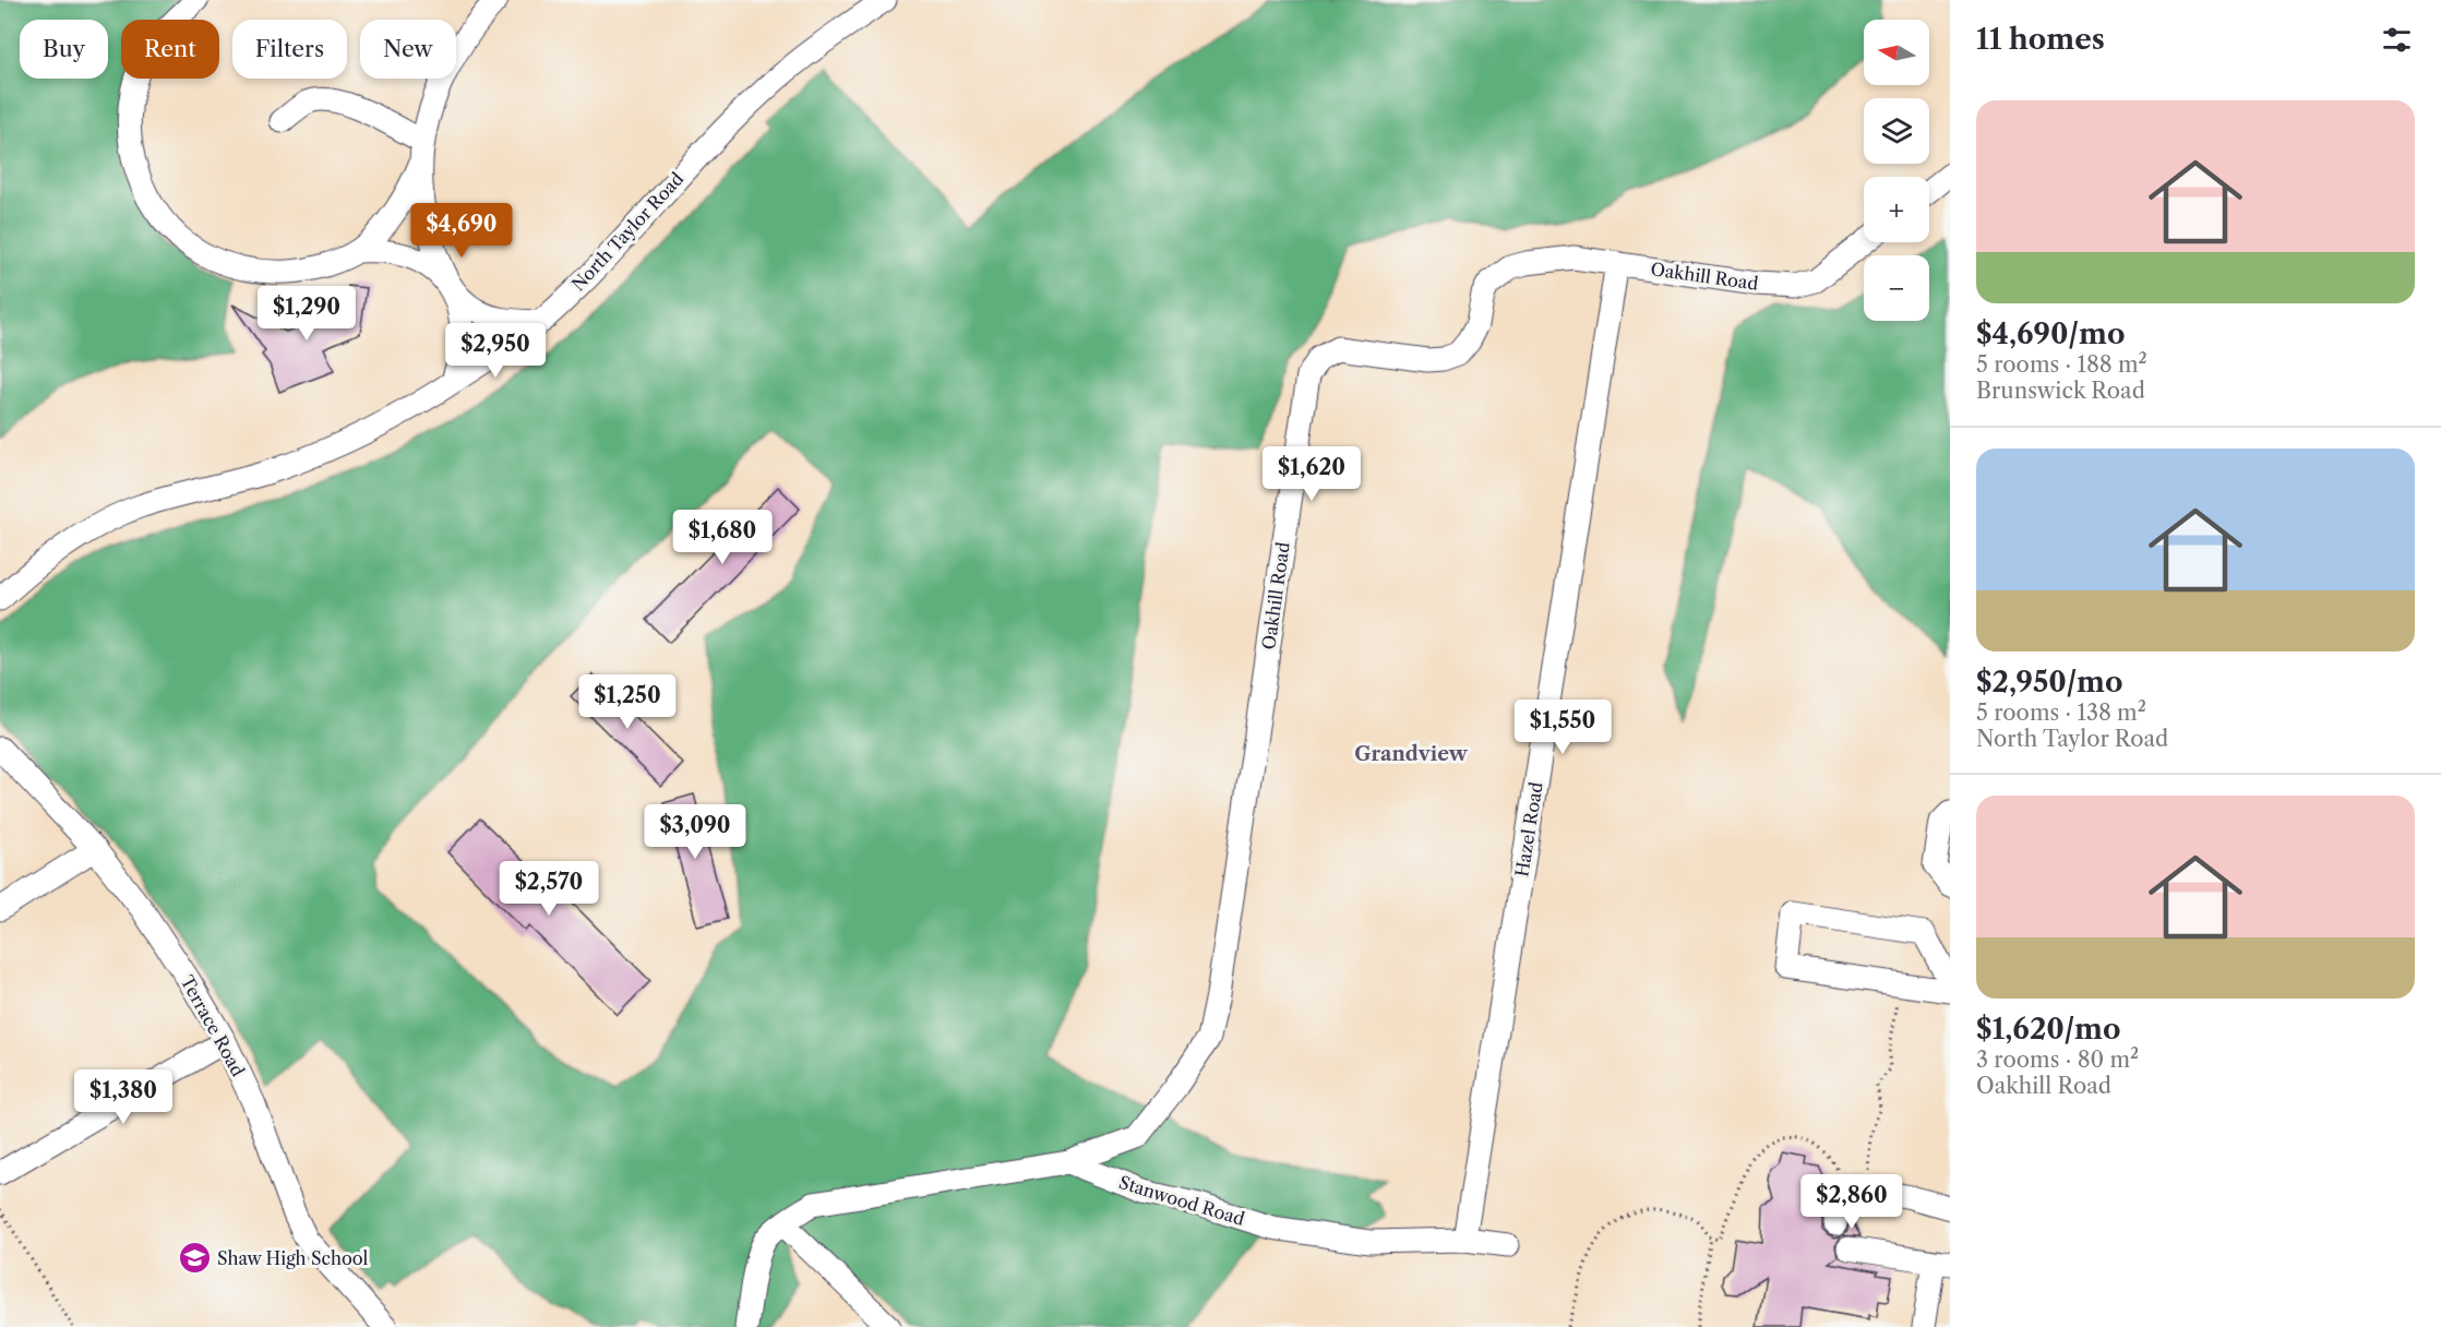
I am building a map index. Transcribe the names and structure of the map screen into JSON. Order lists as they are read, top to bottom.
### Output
{
  "streets": {
    "street": [
      "North Taylor Road",
      "Oakhill Road",
      "Hazel Road",
      "Terrace Road",
      "Stanwood Road"
    ]
  },
  "crossings": [
    ["Oakhill Road", "Hazel Road"],
    ["Oakhill Road", "Stanwood Road"],
    ["Hazel Road", "Stanwood Road"]
  ],
  "districts": ["Grandview"],
  "places": {
    "school or university": ["Shaw High School"]
  },
  "north": "left",
  "page": {
    "heading": "11 homes",
    "map_buttons": ["+", "−"],
    "chip": [
      "Buy",
      "Rent",
      "Filters",
      "New"
    ],
    "list": [
      {
        "name": "$4,690/mo",
        "note": "5 rooms · 188 m² · Brunswick Road"
      },
      {
        "name": "$2,950/mo",
        "note": "5 rooms · 138 m² · North Taylor Road"
      },
      {
        "name": "$1,620/mo",
        "note": "3 rooms · 80 m² · Oakhill Road"
      }
    ],
    "price": [
      "$4,690",
      "$1,290",
      "$2,950",
      "$1,620",
      "$1,680",
      "$1,250",
      "$1,550",
      "$3,090",
      "$2,570",
      "$1,380",
      "$2,860"
    ]
  }
}
